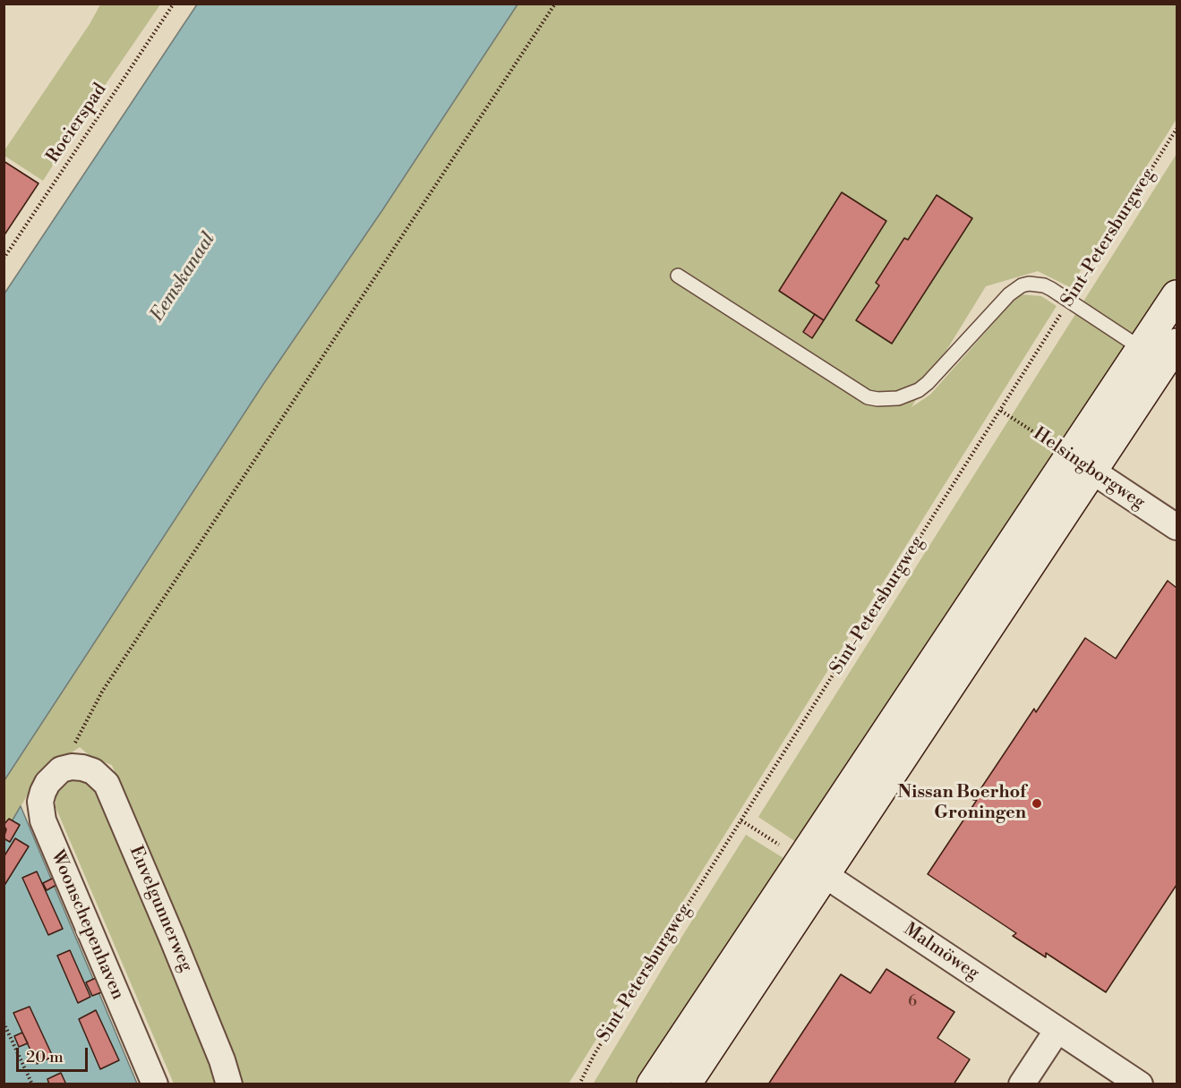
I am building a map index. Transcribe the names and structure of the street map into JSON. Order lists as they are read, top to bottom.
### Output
{
  "streets": {
    "street": [
      "Helsingborgweg",
      "Euvelgunnerweg",
      "Woonschepenhaven",
      "Malmöweg"
    ],
    "path": ["Roeierspad", "Sint-Petersburgweg"]
  },
  "crossings": [
    ["Sint-Petersburgweg", "Helsingborgweg"],
    ["Euvelgunnerweg", "Woonschepenhaven"]
  ],
  "water": ["Eemskanaal"],
  "places": ["Nissan Boerhof Groningen"],
  "house_numbers": ["6"],
  "scale_bar": "20 m"
}
